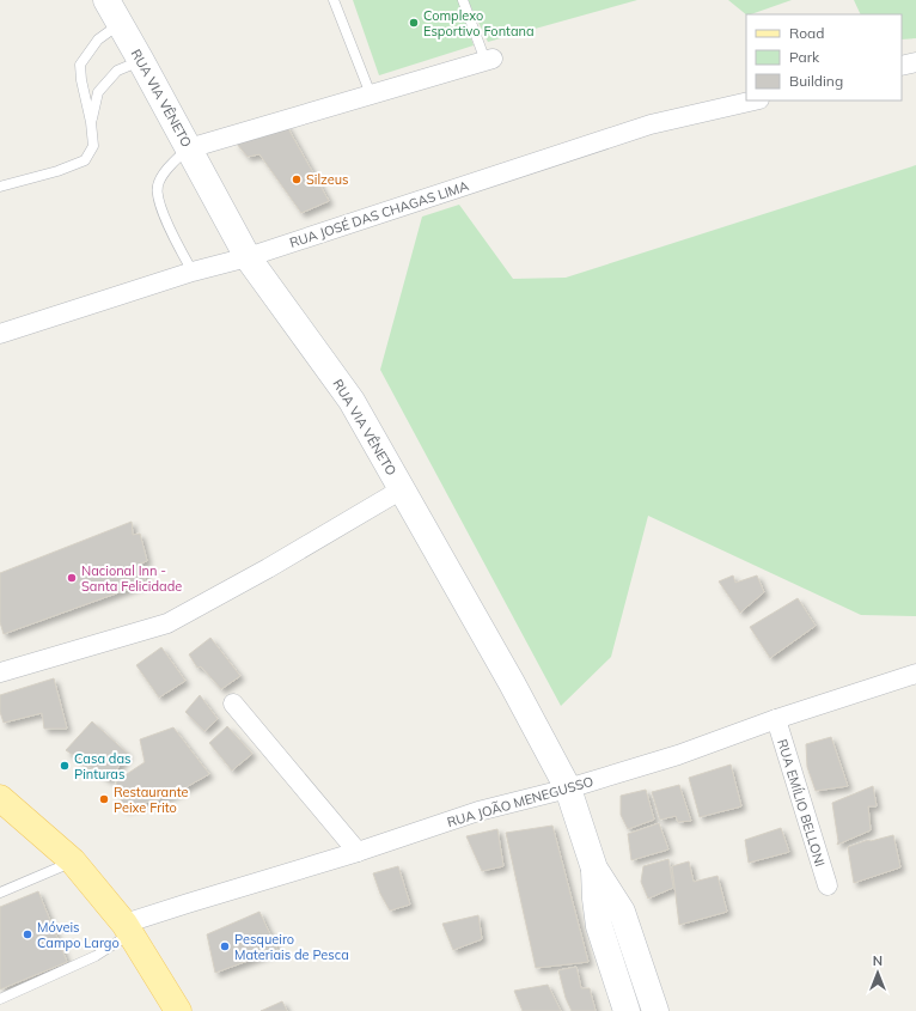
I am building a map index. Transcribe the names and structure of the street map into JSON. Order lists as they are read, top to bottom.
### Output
{
  "streets": {
    "main road": ["RUA VIA VÊNETO"],
    "street": ["RUA JOSÉ DAS CHAGAS LIMA", "RUA JOÃO MENEGUSSO", "RUA EMÍLIO BELLONI"]
  },
  "crossings": [
    ["RUA VIA VÊNETO", "RUA JOSÉ DAS CHAGAS LIMA"],
    ["RUA VIA VÊNETO", "RUA JOÃO MENEGUSSO"],
    ["RUA JOÃO MENEGUSSO", "RUA EMÍLIO BELLONI"]
  ],
  "places": [
    "Complexo Esportivo Fontana",
    "Silzeus",
    "Nacional Inn - Santa Felicidade",
    "Casa das Pinturas",
    "Restaurante Peixe Frito",
    "Móveis Campo Largo",
    "Pesqueiro Materiais de Pesca"
  ],
  "legend": ["Road", "Park", "Building"],
  "north": "top"
}
